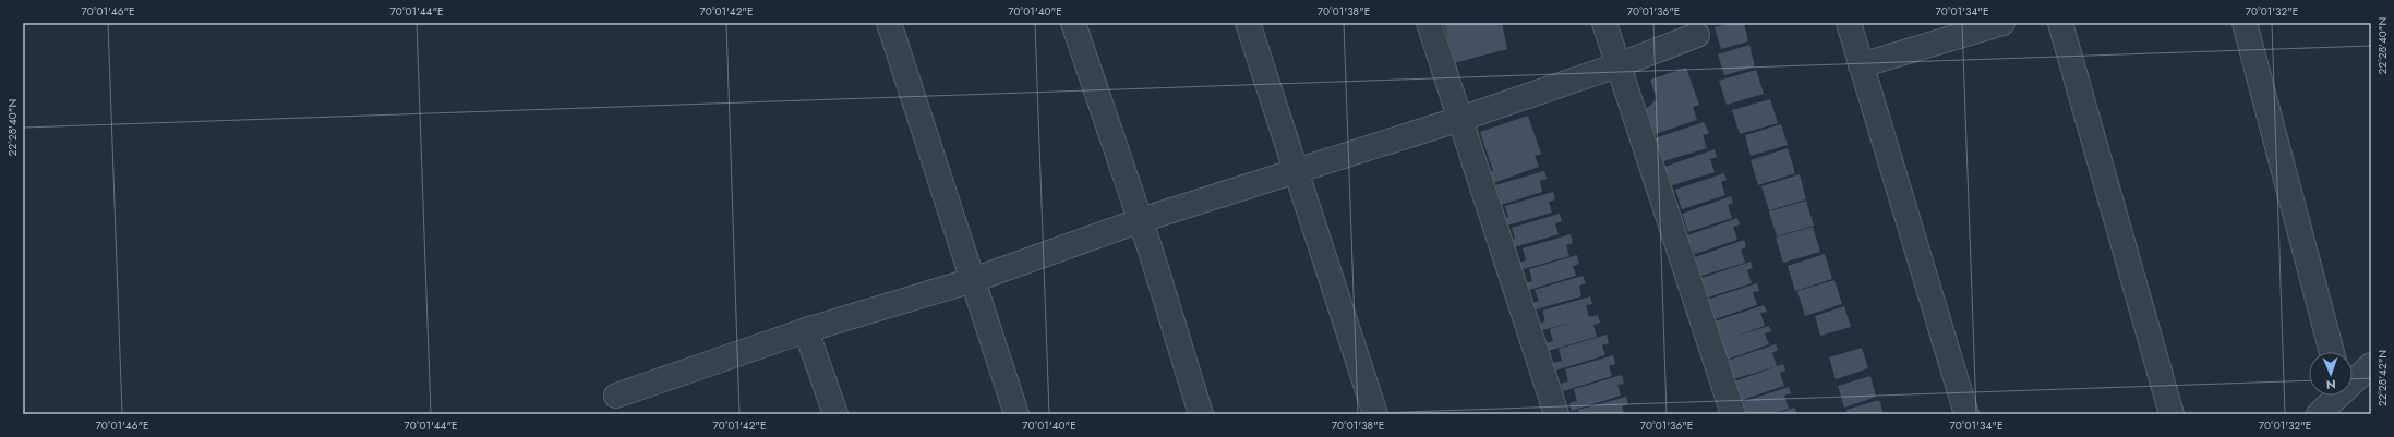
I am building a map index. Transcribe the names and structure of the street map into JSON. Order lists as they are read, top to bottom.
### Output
{
  "north": "bottom",
  "coordinates": [
    "70°01'46\"E",
    "70°01'44\"E",
    "70°01'42\"E",
    "70°01'40\"E",
    "70°01'38\"E",
    "70°01'36\"E",
    "70°01'34\"E",
    "70°01'32\"E",
    "22°28'40\"N",
    "22°28'42\"N"
  ]
}
